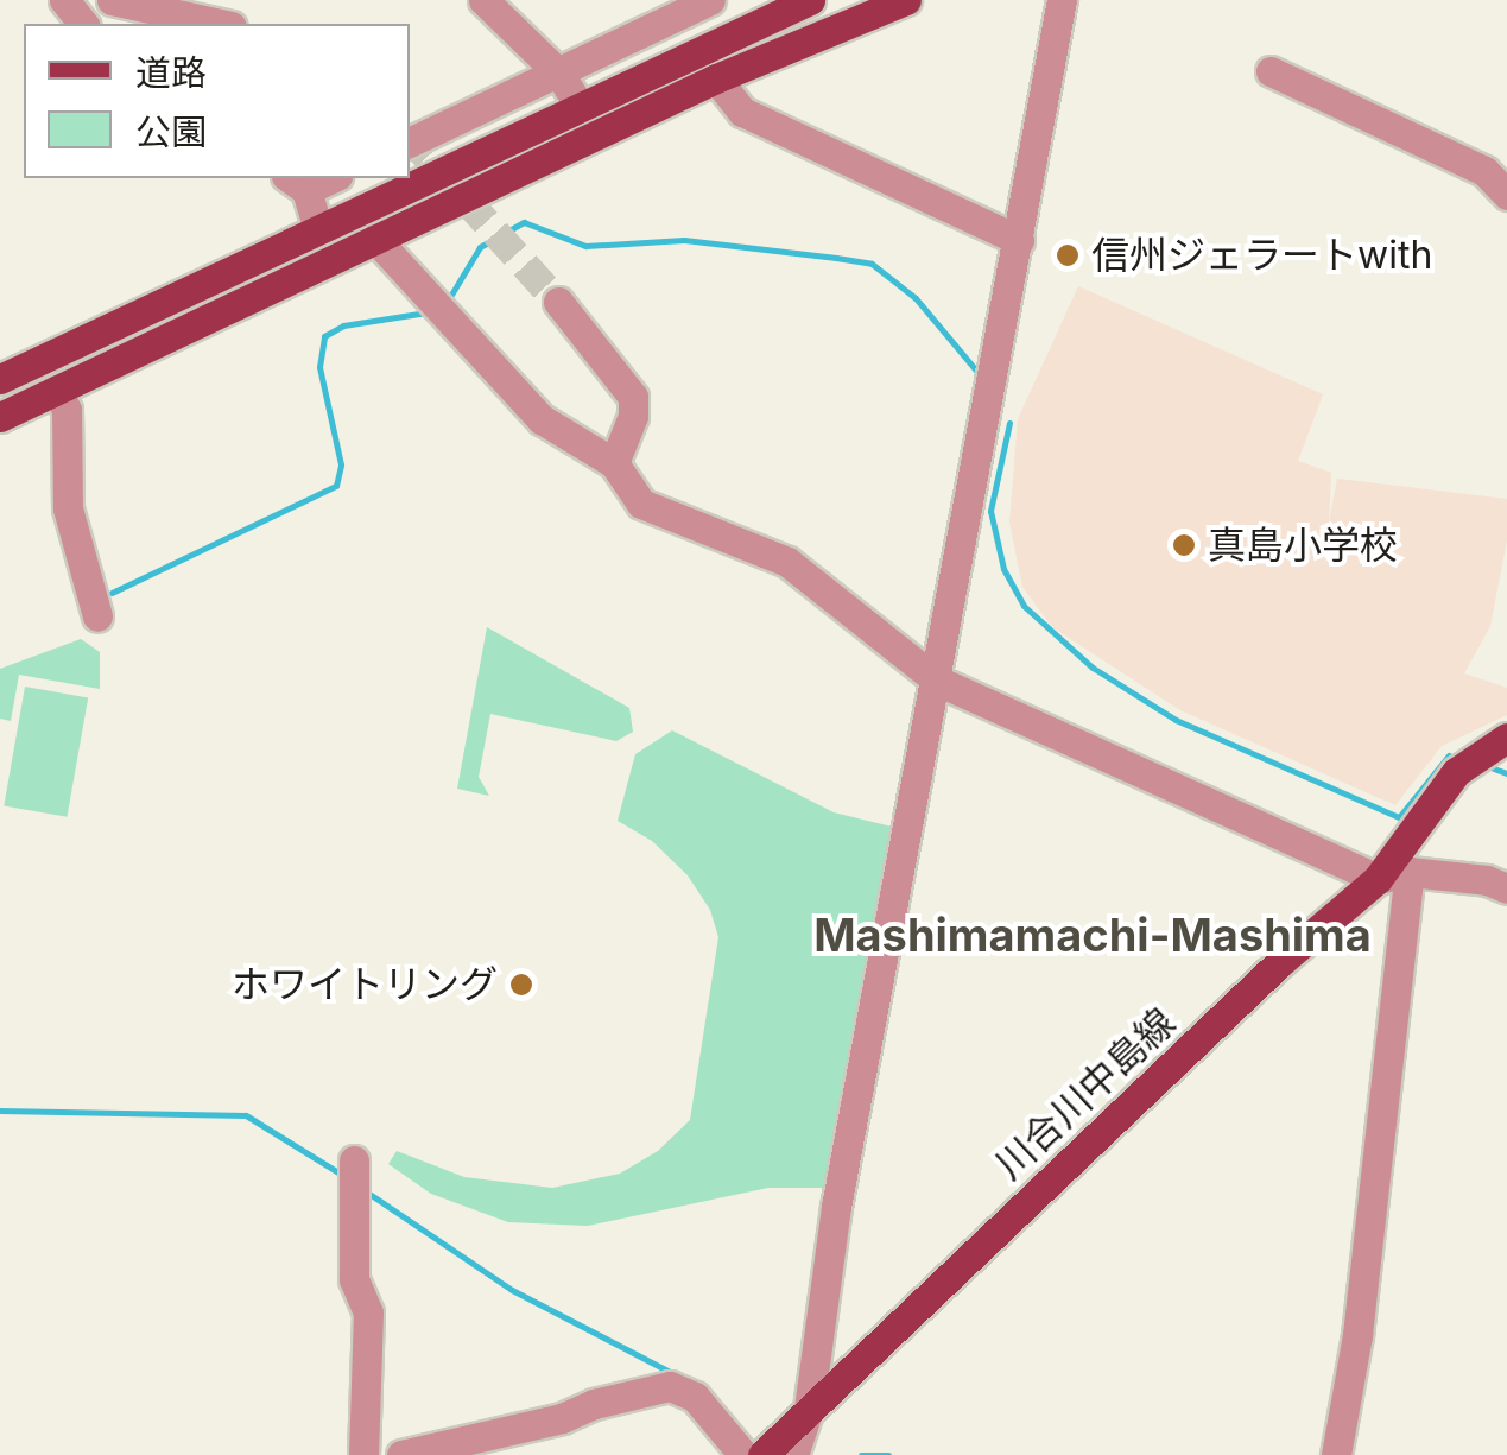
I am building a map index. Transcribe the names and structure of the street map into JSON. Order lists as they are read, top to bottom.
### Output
{
  "streets": {
    "main road": ["川合川中島線"]
  },
  "districts": ["Mashimamachi-Mashima"],
  "places": ["信州ジェラートwith", "真島小学校", "ホワイトリング"],
  "legend": ["道路", "公園"]
}
